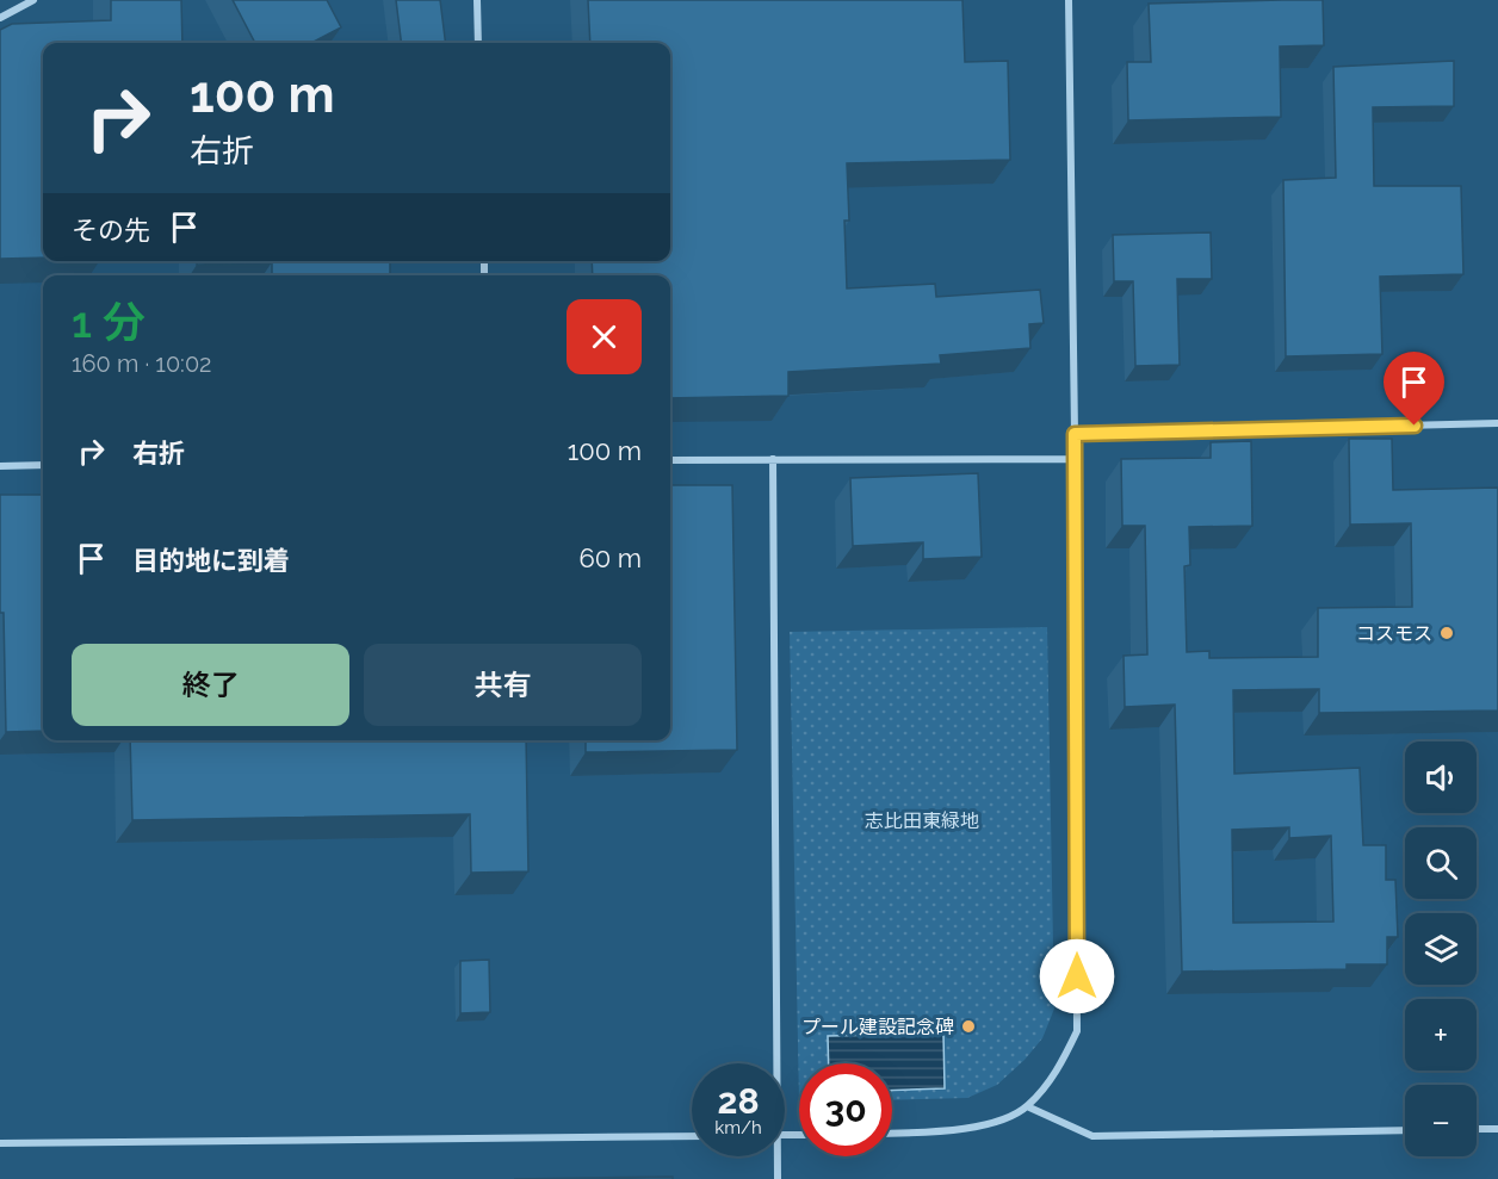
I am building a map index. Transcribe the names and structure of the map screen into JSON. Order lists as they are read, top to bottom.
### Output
{
  "parks": ["志比田東緑地"],
  "places": ["コスモス", "プール建設記念碑"],
  "page": {
    "turn": ["100 m", "右折"],
    "then": "その先",
    "heading": ["1 分", "160 m · 10:02"],
    "list": [
      {
        "name": "右折",
        "value": "100 m"
      },
      {
        "name": "目的地に到着",
        "value": "60 m"
      }
    ],
    "buttons": ["終了", "共有"],
    "map_buttons": ["+", "−"],
    "speed": "28 km/h",
    "limit": "30"
  }
}
